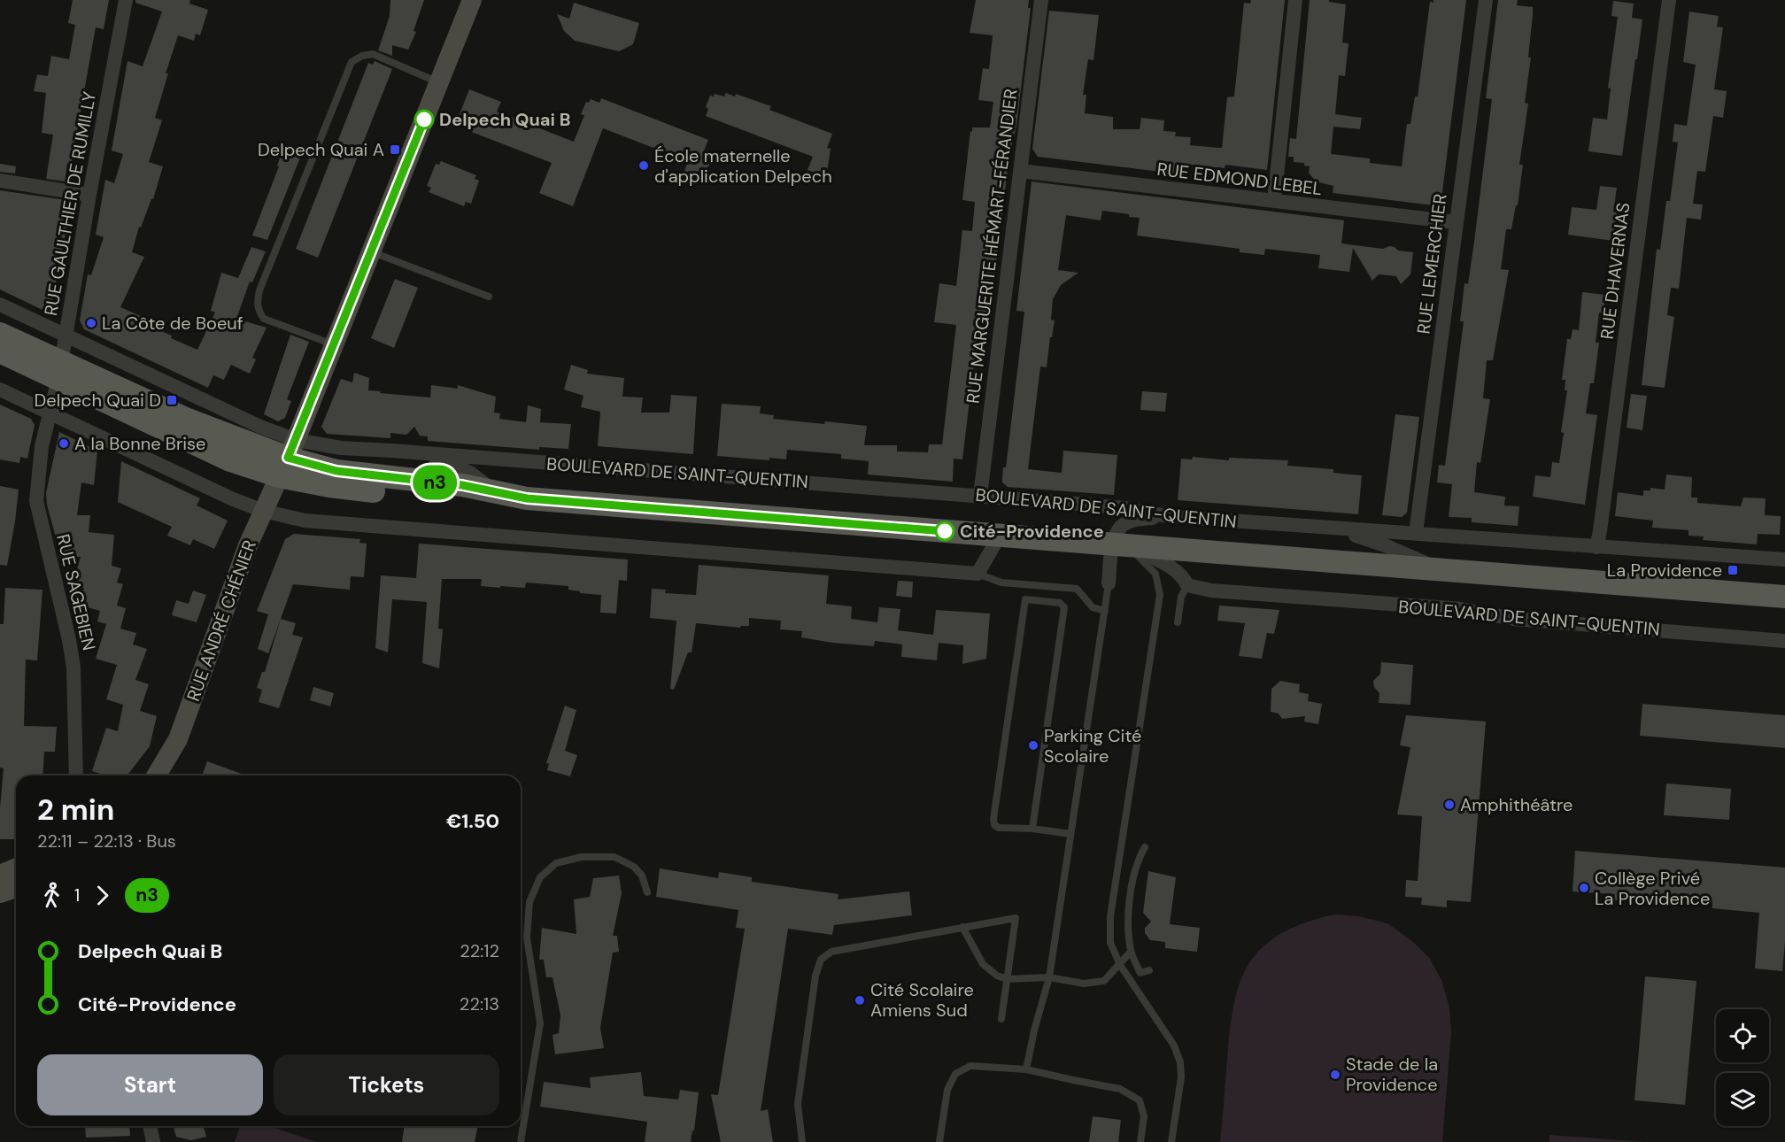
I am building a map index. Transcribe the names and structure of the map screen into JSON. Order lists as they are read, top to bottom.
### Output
{
  "streets": {
    "main road": ["BOULEVARD DE SAINT-QUENTIN"],
    "street": [
      "RUE EDMOND LEBEL",
      "RUE GAULTHIER DE RUMILLY",
      "RUE MARGUERITE HÉMART-FÉRANDIER",
      "RUE LEMERCHIER",
      "RUE DHAVERNAS",
      "RUE SAGEBIEN",
      "RUE ANDRÉ CHÉNIER"
    ]
  },
  "crossings": [
    ["RUE EDMOND LEBEL", "RUE MARGUERITE HÉMART-FÉRANDIER"],
    ["RUE EDMOND LEBEL", "RUE LEMERCHIER"],
    ["RUE GAULTHIER DE RUMILLY", "RUE SAGEBIEN"],
    ["RUE MARGUERITE HÉMART-FÉRANDIER", "BOULEVARD DE SAINT-QUENTIN"],
    ["RUE LEMERCHIER", "BOULEVARD DE SAINT-QUENTIN"],
    ["RUE DHAVERNAS", "BOULEVARD DE SAINT-QUENTIN"],
    ["BOULEVARD DE SAINT-QUENTIN", "RUE ANDRÉ CHÉNIER"]
  ],
  "places": {
    "other": [
      "Delpech Quai B",
      "École maternelle d'application Delpech",
      "La Côte de Boeuf",
      "A la Bonne Brise",
      "Cité-Providence",
      "Parking Cité Scolaire",
      "Amphithéâtre",
      "Collège Privé La Providence",
      "Cité Scolaire Amiens Sud",
      "Stade de la Providence"
    ],
    "transit": ["Delpech Quai A", "Delpech Quai D", "La Providence"]
  },
  "lines": ["bus line n3"],
  "page": {
    "on_map": "n3",
    "heading": ["2 min", "22:11 – 22:13 · Bus", "€1.50"],
    "legs": ["1", "n3"],
    "list": [
      {
        "name": "Delpech Quai B",
        "value": "22:12"
      },
      {
        "name": "Cité-Providence",
        "value": "22:13"
      }
    ],
    "buttons": ["Start", "Tickets"]
  }
}
